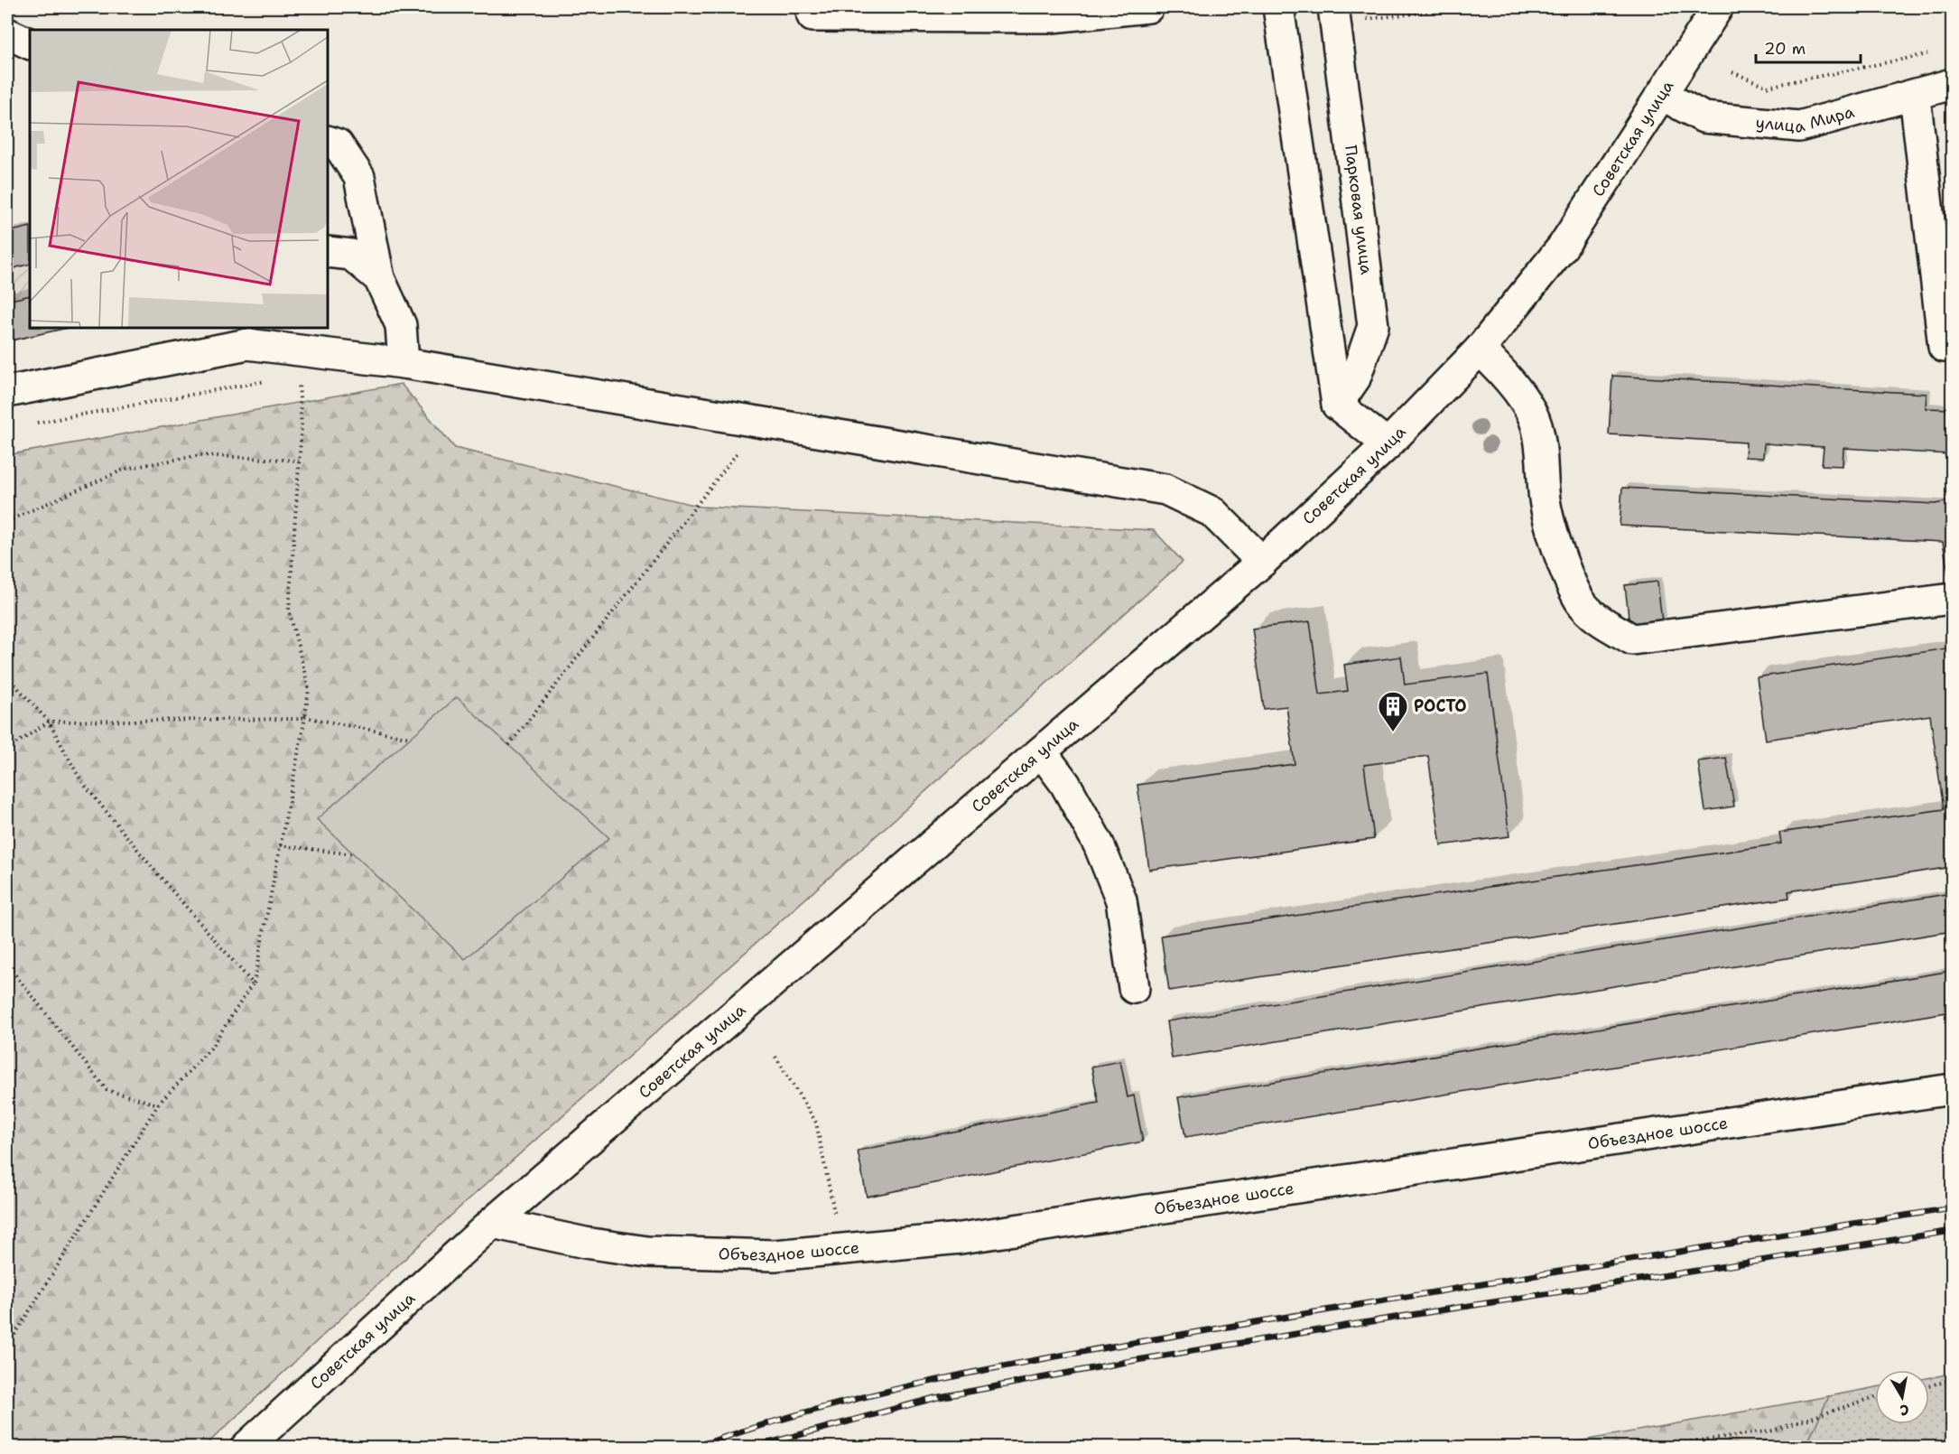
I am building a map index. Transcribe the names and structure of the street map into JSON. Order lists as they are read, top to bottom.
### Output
{
  "streets": {
    "main road": [
      "улица Мира",
      "Советская улица",
      "Парковая улица",
      "Объездное шоссе"
    ]
  },
  "crossings": [
    ["улица Мира", "Советская улица"],
    ["Советская улица", "Объездное шоссе"]
  ],
  "places": {
    "building": ["РОСТО"]
  },
  "scale_bar": "20 m",
  "north": "bottom"
}
